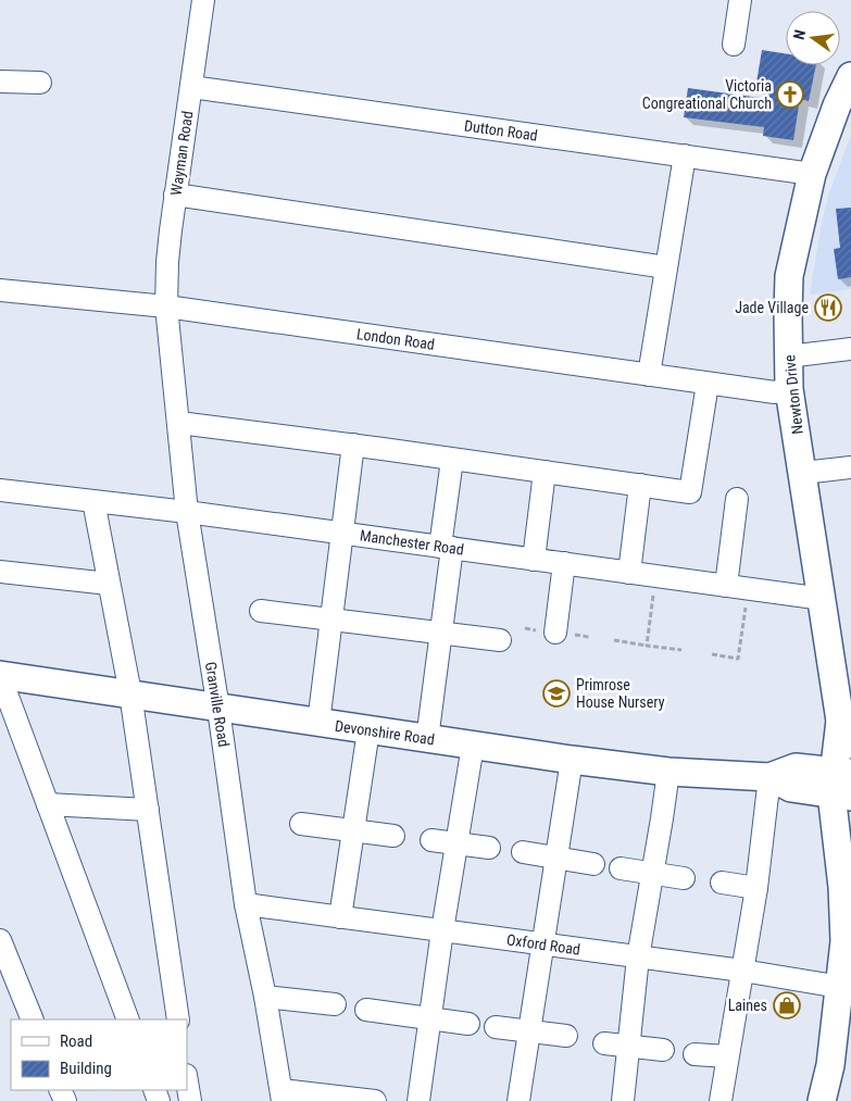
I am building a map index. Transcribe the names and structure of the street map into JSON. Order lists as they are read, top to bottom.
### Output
{
  "streets": {
    "main road": ["Newton Drive", "Devonshire Road"],
    "street": [
      "Dutton Road",
      "Wayman Road",
      "London Road",
      "Manchester Road",
      "Granville Road",
      "Oxford Road"
    ]
  },
  "crossings": [
    ["Dutton Road", "Wayman Road"],
    ["Dutton Road", "Newton Drive"],
    ["Wayman Road", "London Road"],
    ["Wayman Road", "Granville Road"],
    ["London Road", "Newton Drive"],
    ["London Road", "Granville Road"],
    ["Newton Drive", "Manchester Road"],
    ["Newton Drive", "Devonshire Road"],
    ["Manchester Road", "Granville Road"],
    ["Granville Road", "Devonshire Road"],
    ["Granville Road", "Oxford Road"]
  ],
  "places": {
    "church": ["Victoria Congreational Church"],
    "restaurant": ["Jade Village"],
    "school or university": ["Primrose House Nursery"],
    "shop": ["Laines"]
  },
  "legend": ["Road", "Building"],
  "north": "left"
}
